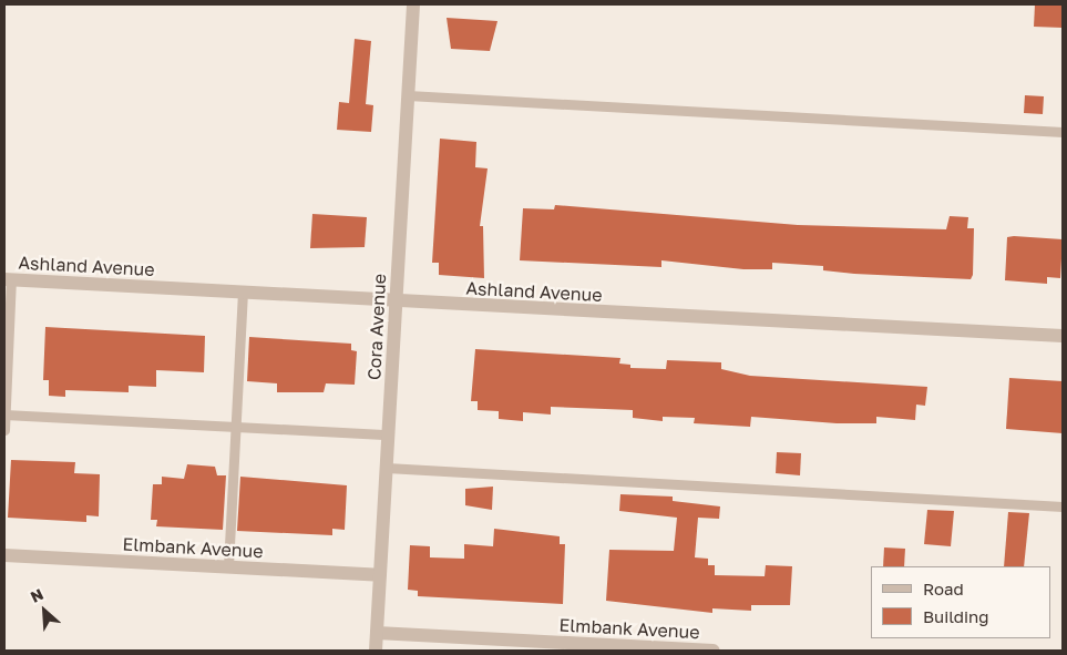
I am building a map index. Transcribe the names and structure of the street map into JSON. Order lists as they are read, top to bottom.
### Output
{
  "streets": {
    "street": ["Ashland Avenue", "Cora Avenue", "Elmbank Avenue"]
  },
  "crossings": [
    ["Ashland Avenue", "Cora Avenue"],
    ["Cora Avenue", "Elmbank Avenue"]
  ],
  "legend": ["Road", "Building"],
  "north": "top left"
}
